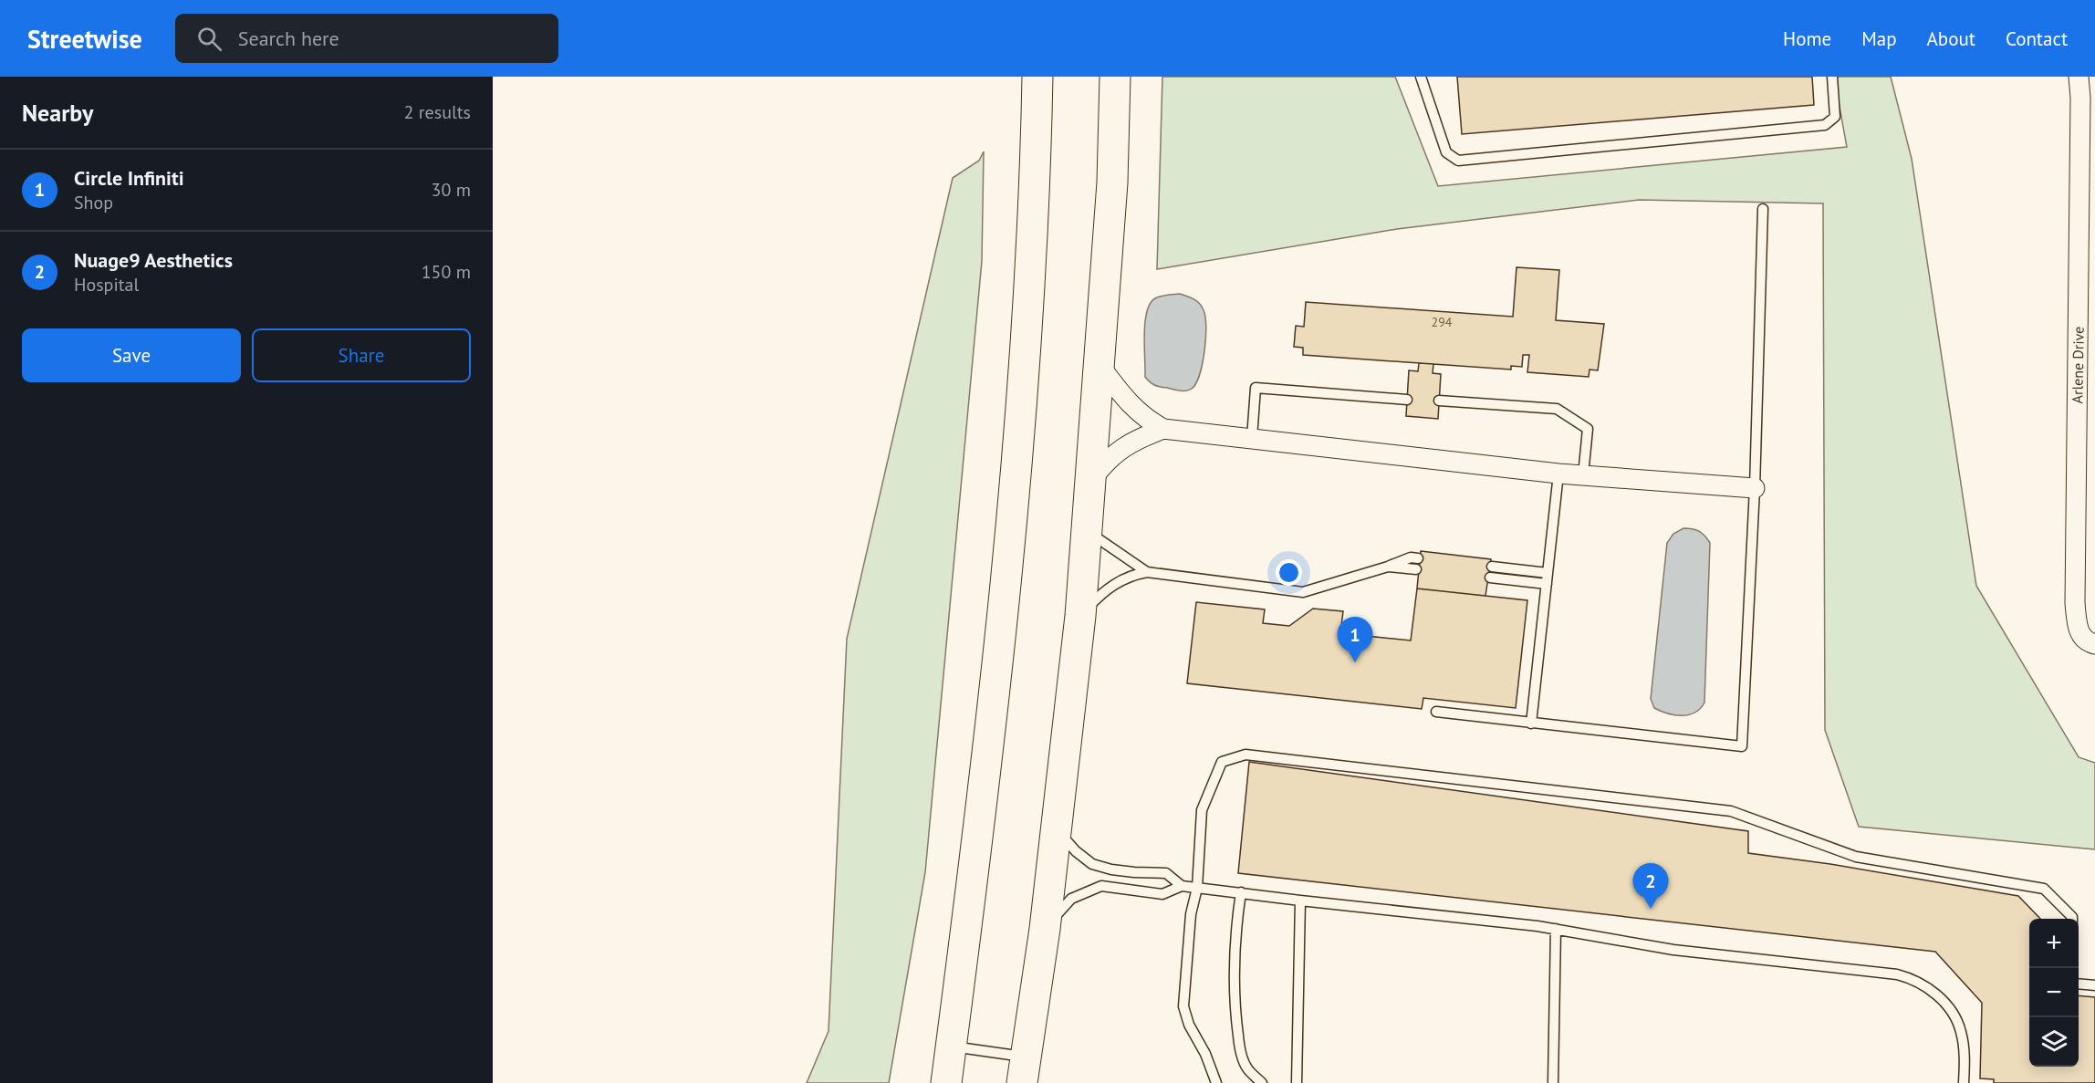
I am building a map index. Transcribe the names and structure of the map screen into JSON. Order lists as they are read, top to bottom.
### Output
{
  "streets": {
    "street": ["Arlene Drive"]
  },
  "house_numbers": ["294"],
  "page": {
    "header": "Streetwise",
    "search": "Search here",
    "nav": [
      "Home",
      "Map",
      "About",
      "Contact"
    ],
    "heading": ["Nearby", "2 results"],
    "list": [
      {
        "mark": "1",
        "name": "Circle Infiniti",
        "note": "Shop",
        "value": "30 m"
      },
      {
        "mark": "2",
        "name": "Nuage9 Aesthetics",
        "note": "Hospital",
        "value": "150 m"
      }
    ],
    "buttons": ["Save", "Share"],
    "pins": ["1", "2"],
    "map_buttons": ["+", "−"]
  }
}
